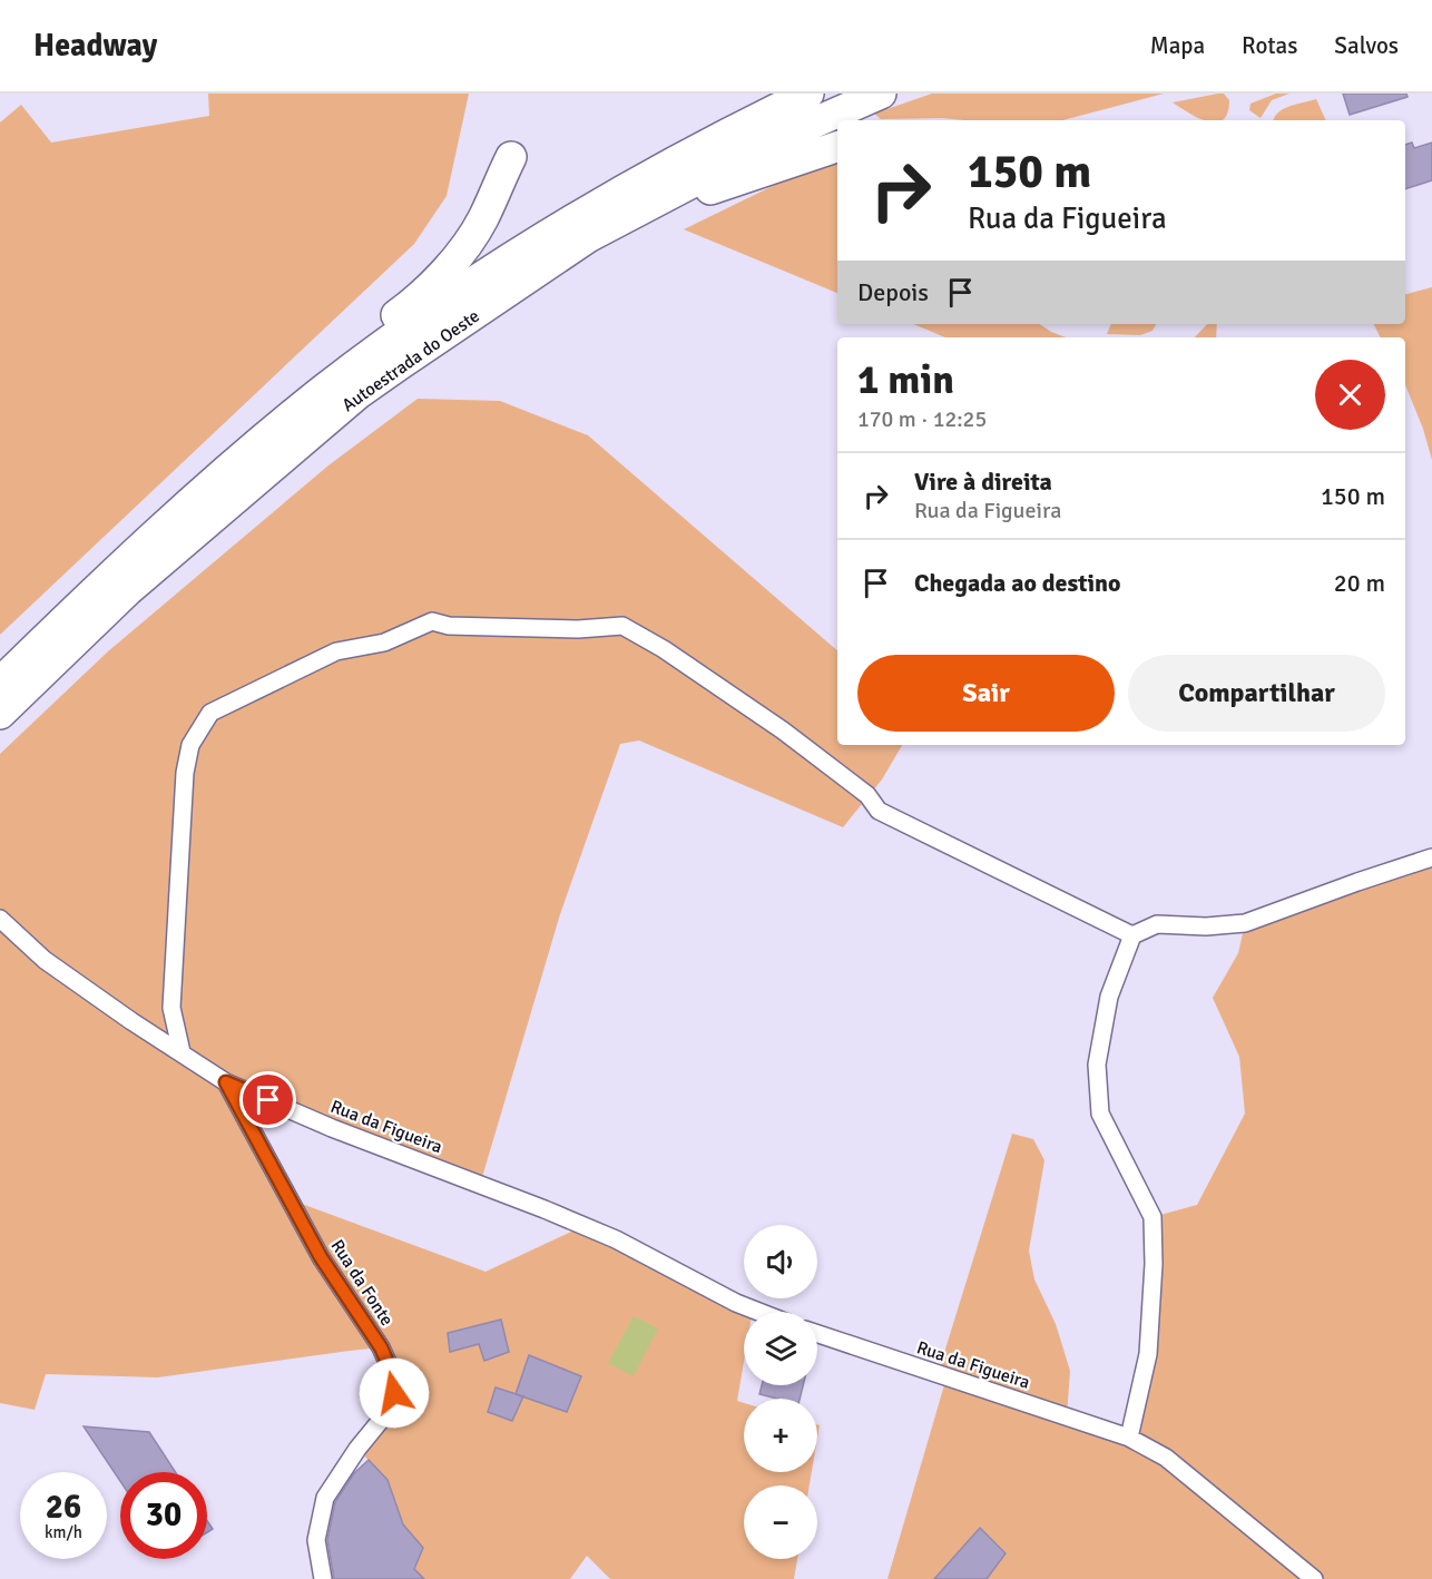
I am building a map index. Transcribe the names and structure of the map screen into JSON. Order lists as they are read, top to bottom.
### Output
{
  "streets": {
    "highway": ["Autoestrada do Oeste"],
    "street": ["Rua da Figueira", "Rua da Fonte"]
  },
  "crossings": [
    ["Rua da Figueira", "Rua da Fonte"]
  ],
  "page": {
    "header": "Headway",
    "nav": ["Mapa", "Rotas", "Salvos"],
    "turn": ["150 m", "Rua da Figueira"],
    "then": "Depois",
    "heading": ["1 min", "170 m · 12:25"],
    "list": [
      {
        "name": "Vire à direita",
        "note": "Rua da Figueira",
        "value": "150 m"
      },
      {
        "name": "Chegada ao destino",
        "value": "20 m"
      }
    ],
    "buttons": ["Sair", "Compartilhar"],
    "map_buttons": ["+", "−"],
    "speed": "26 km/h",
    "limit": "30"
  }
}
